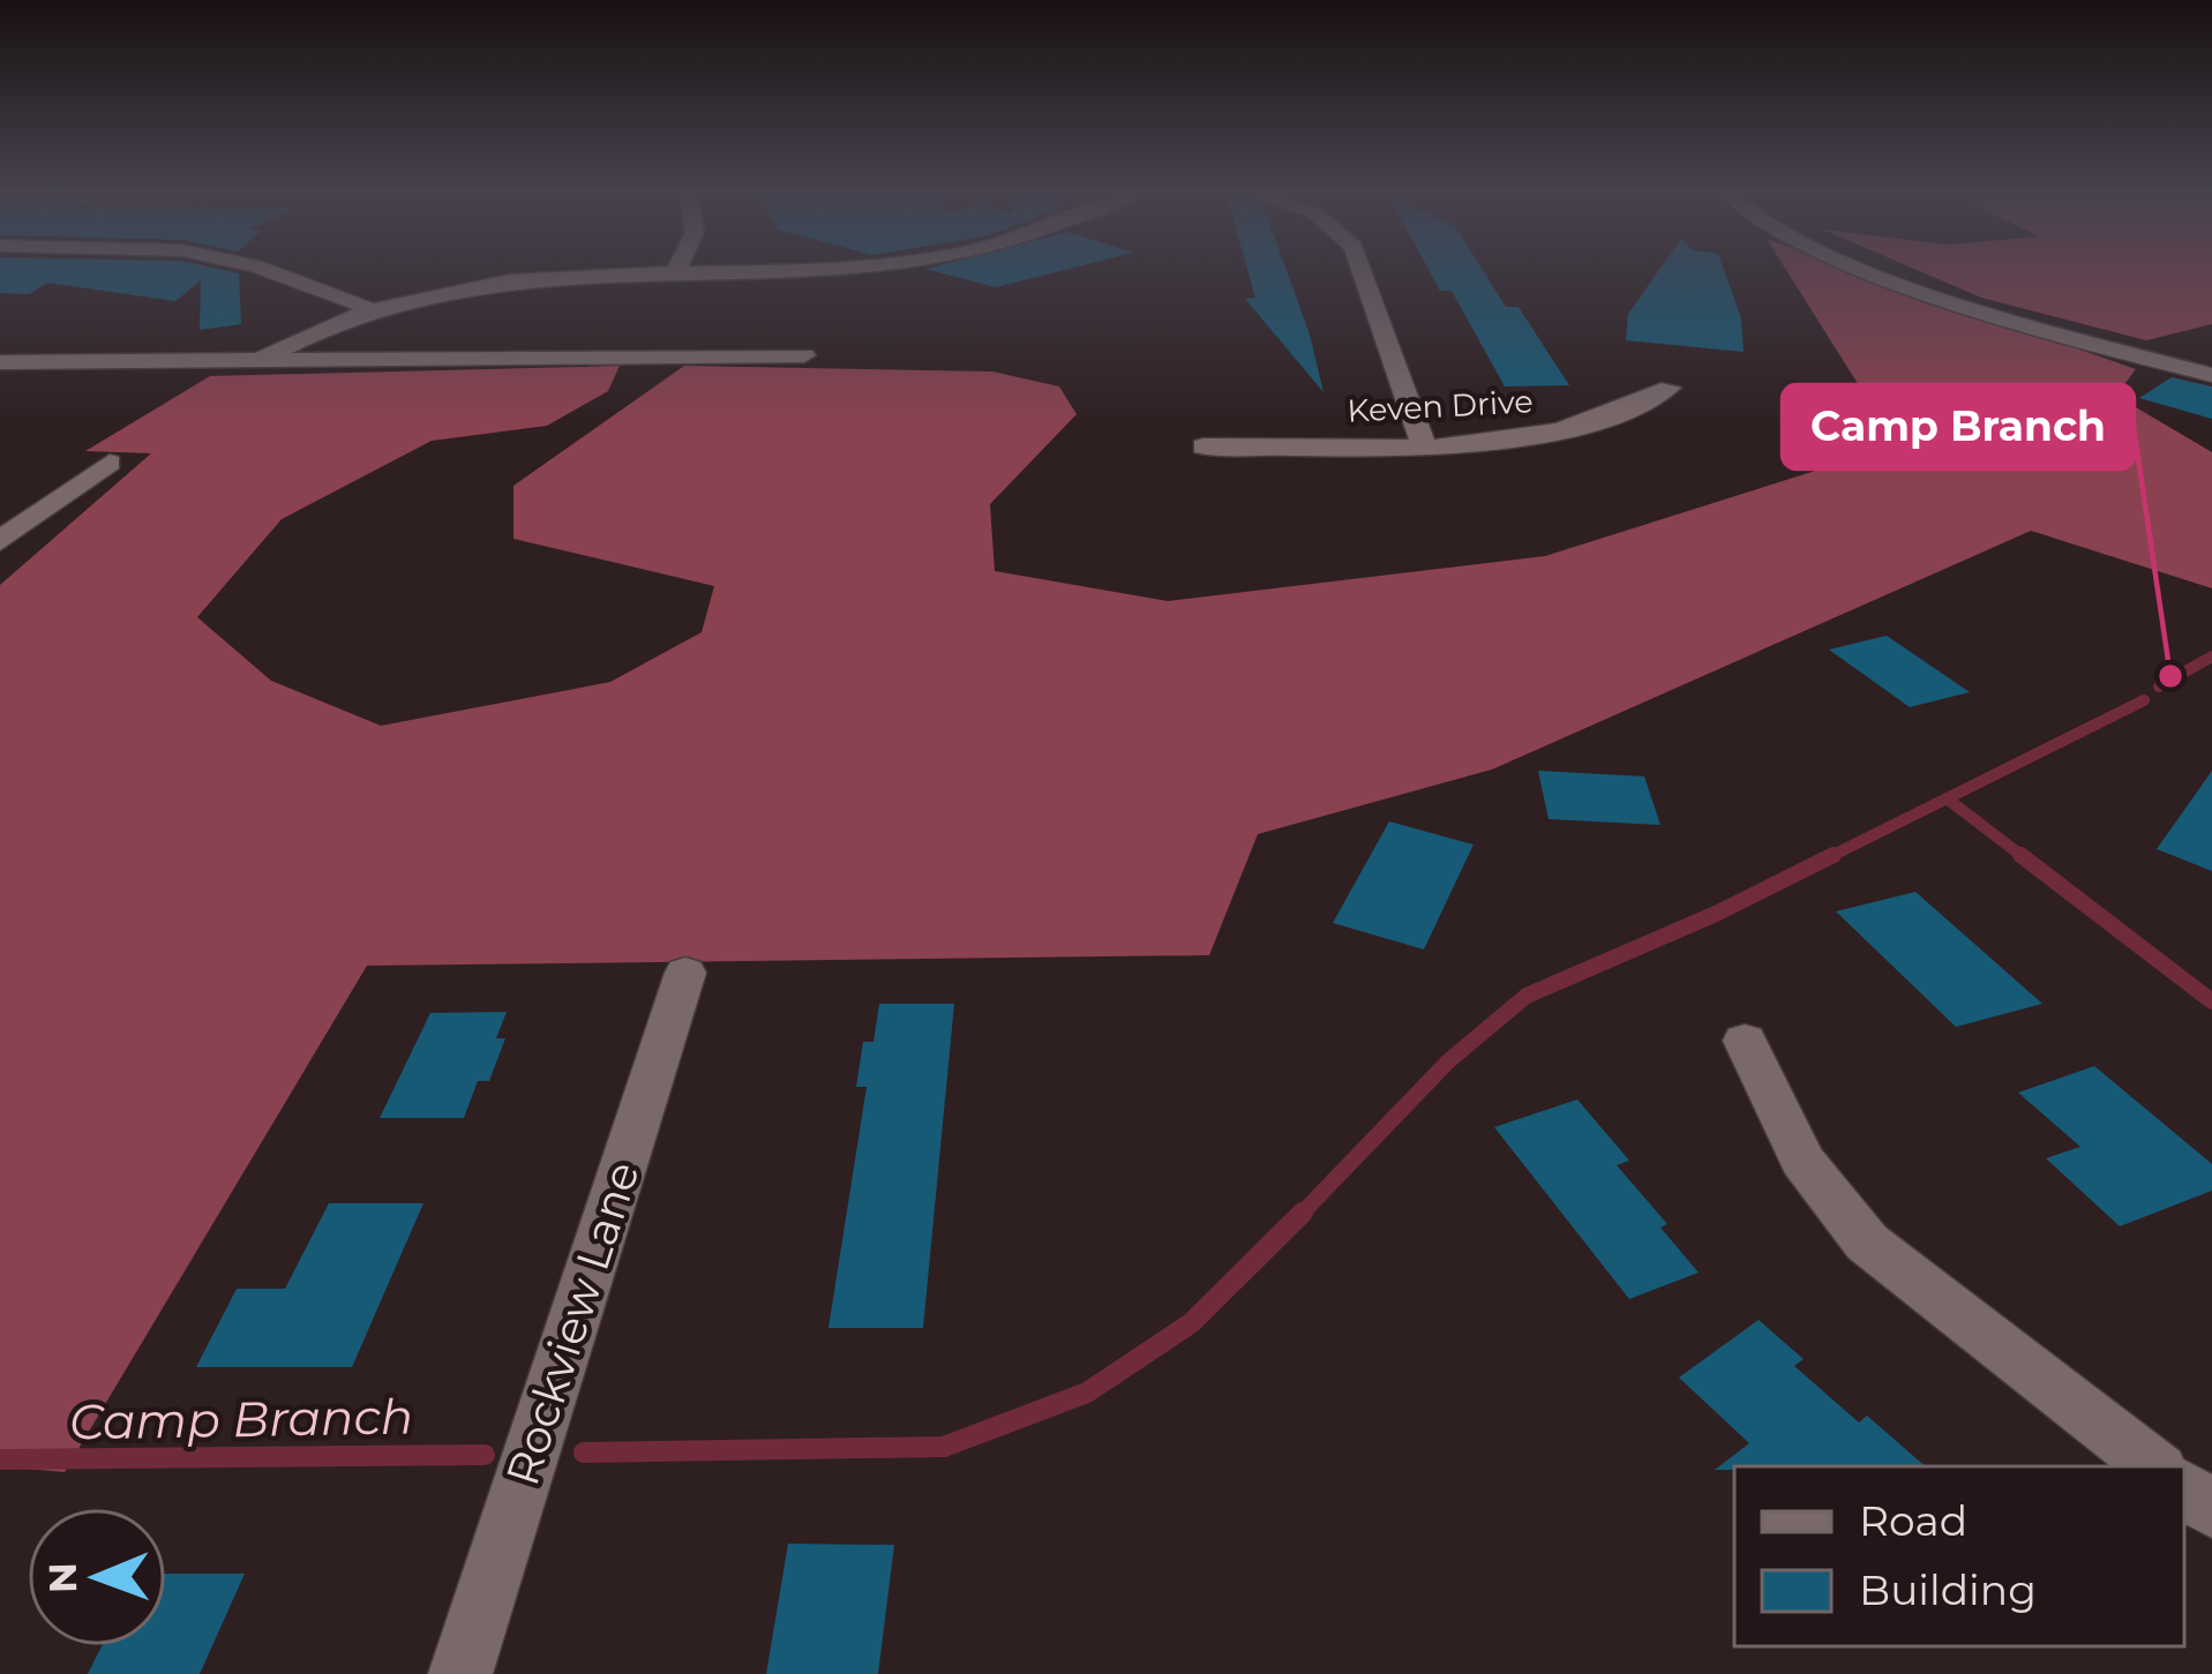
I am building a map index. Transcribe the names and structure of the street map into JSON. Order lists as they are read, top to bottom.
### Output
{
  "streets": {
    "street": ["Keven Drive", "Rockview Lane"]
  },
  "water": ["Camp Branch"],
  "places": ["Camp Branch"],
  "legend": ["Road", "Building"],
  "north": "left"
}
